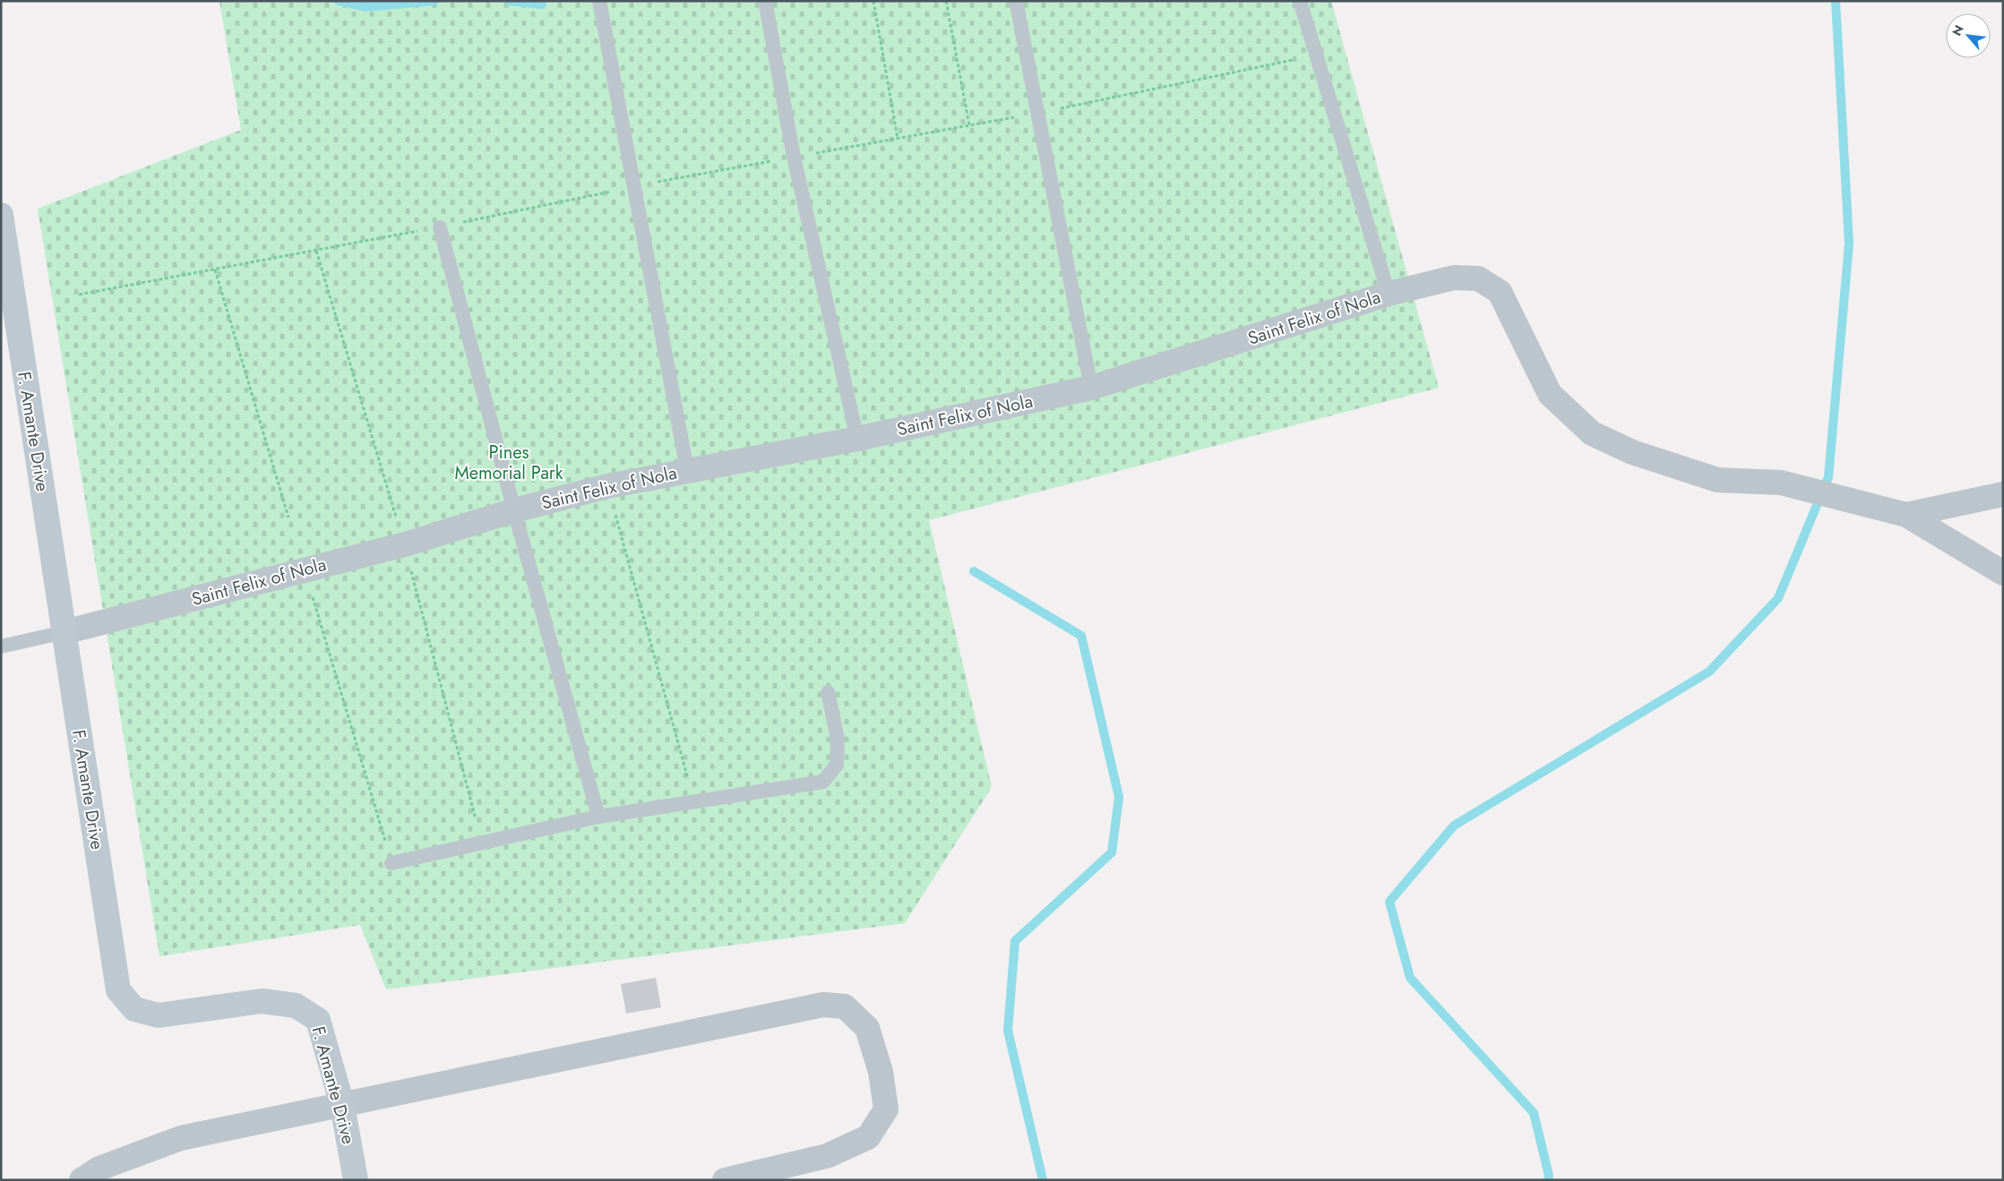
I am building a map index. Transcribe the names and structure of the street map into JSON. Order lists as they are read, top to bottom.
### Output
{
  "streets": {
    "street": ["Saint Felix of Nola", "F. Amante Drive"]
  },
  "crossings": [
    ["Saint Felix of Nola", "F. Amante Drive"]
  ],
  "parks": ["Pines Memorial Park"],
  "north": "top left"
}
